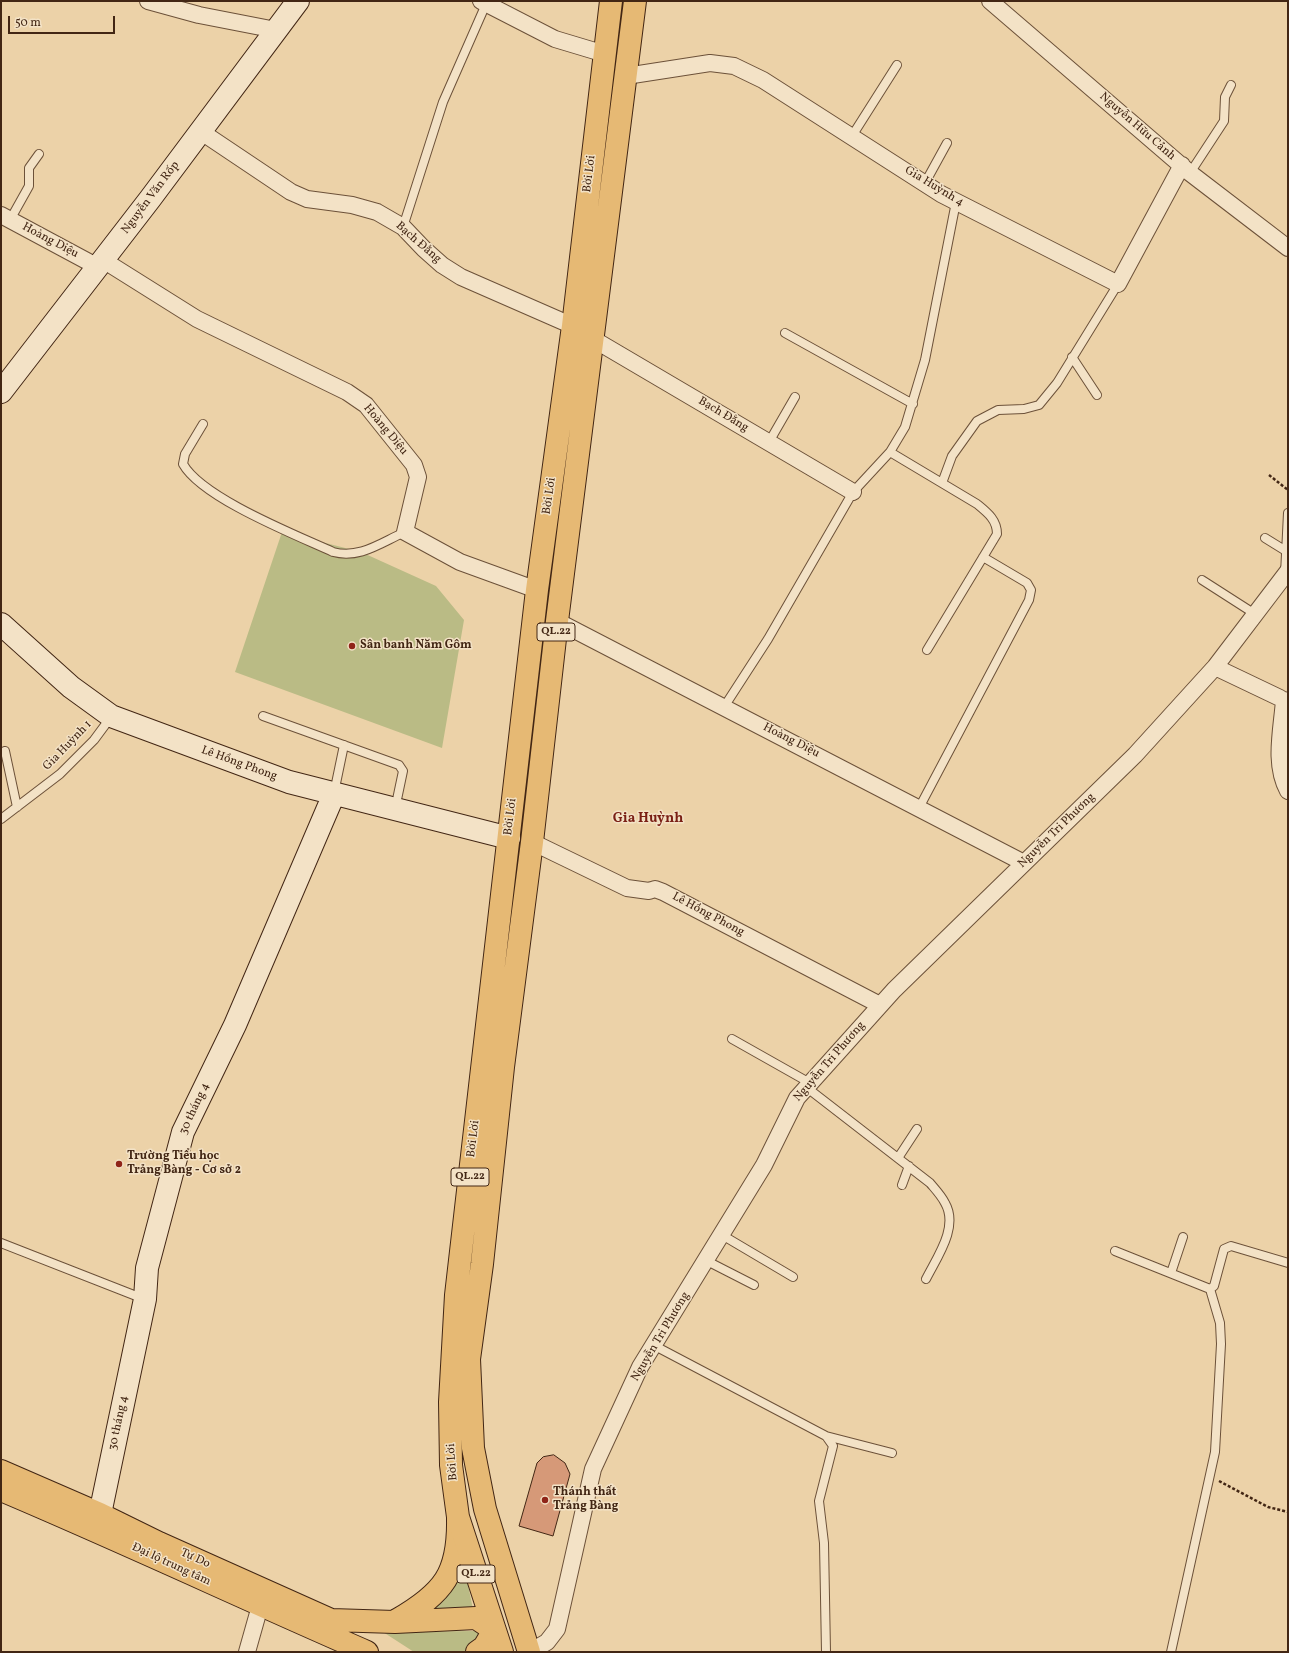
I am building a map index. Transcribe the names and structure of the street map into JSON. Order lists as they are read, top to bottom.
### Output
{
  "streets": {
    "main road": ["Bời Lời", "QL.22", "Tự Do"],
    "street": [
      "Nguyễn Hữu Cảnh",
      "Gia Huỳnh 4",
      "Nguyễn Văn Rốp",
      "Hoàng Diệu",
      "Bạch Đằng",
      "Lê Hồng Phong",
      "Nguyễn Tri Phương",
      "30 tháng 4"
    ],
    "lane": ["Gia Huỳnh 1"]
  },
  "crossings": [
    ["Bời Lời", "Gia Huỳnh 4"],
    ["Bời Lời", "Hoàng Diệu"],
    ["Bời Lời", "Bạch Đằng"],
    ["Bời Lời", "QL.22"],
    ["Bời Lời", "Lê Hồng Phong"],
    ["Bời Lời", "Tự Do"],
    ["Nguyễn Văn Rốp", "Hoàng Diệu"],
    ["Nguyễn Văn Rốp", "Bạch Đằng"],
    ["Hoàng Diệu", "Nguyễn Tri Phương"],
    ["QL.22", "Nguyễn Tri Phương"],
    ["QL.22", "Tự Do"],
    ["Gia Huỳnh 1", "Lê Hồng Phong"],
    ["Lê Hồng Phong", "Nguyễn Tri Phương"],
    ["Lê Hồng Phong", "30 tháng 4"],
    ["30 tháng 4", "Tự Do"]
  ],
  "districts": ["Gia Huỳnh"],
  "places": ["Sân banh Năm Gôm", "Trường Tiểu học Trảng Bàng - Cơ sở 2", "Thánh thất Trảng Bàng"],
  "scale_bar": "50 m"
}
